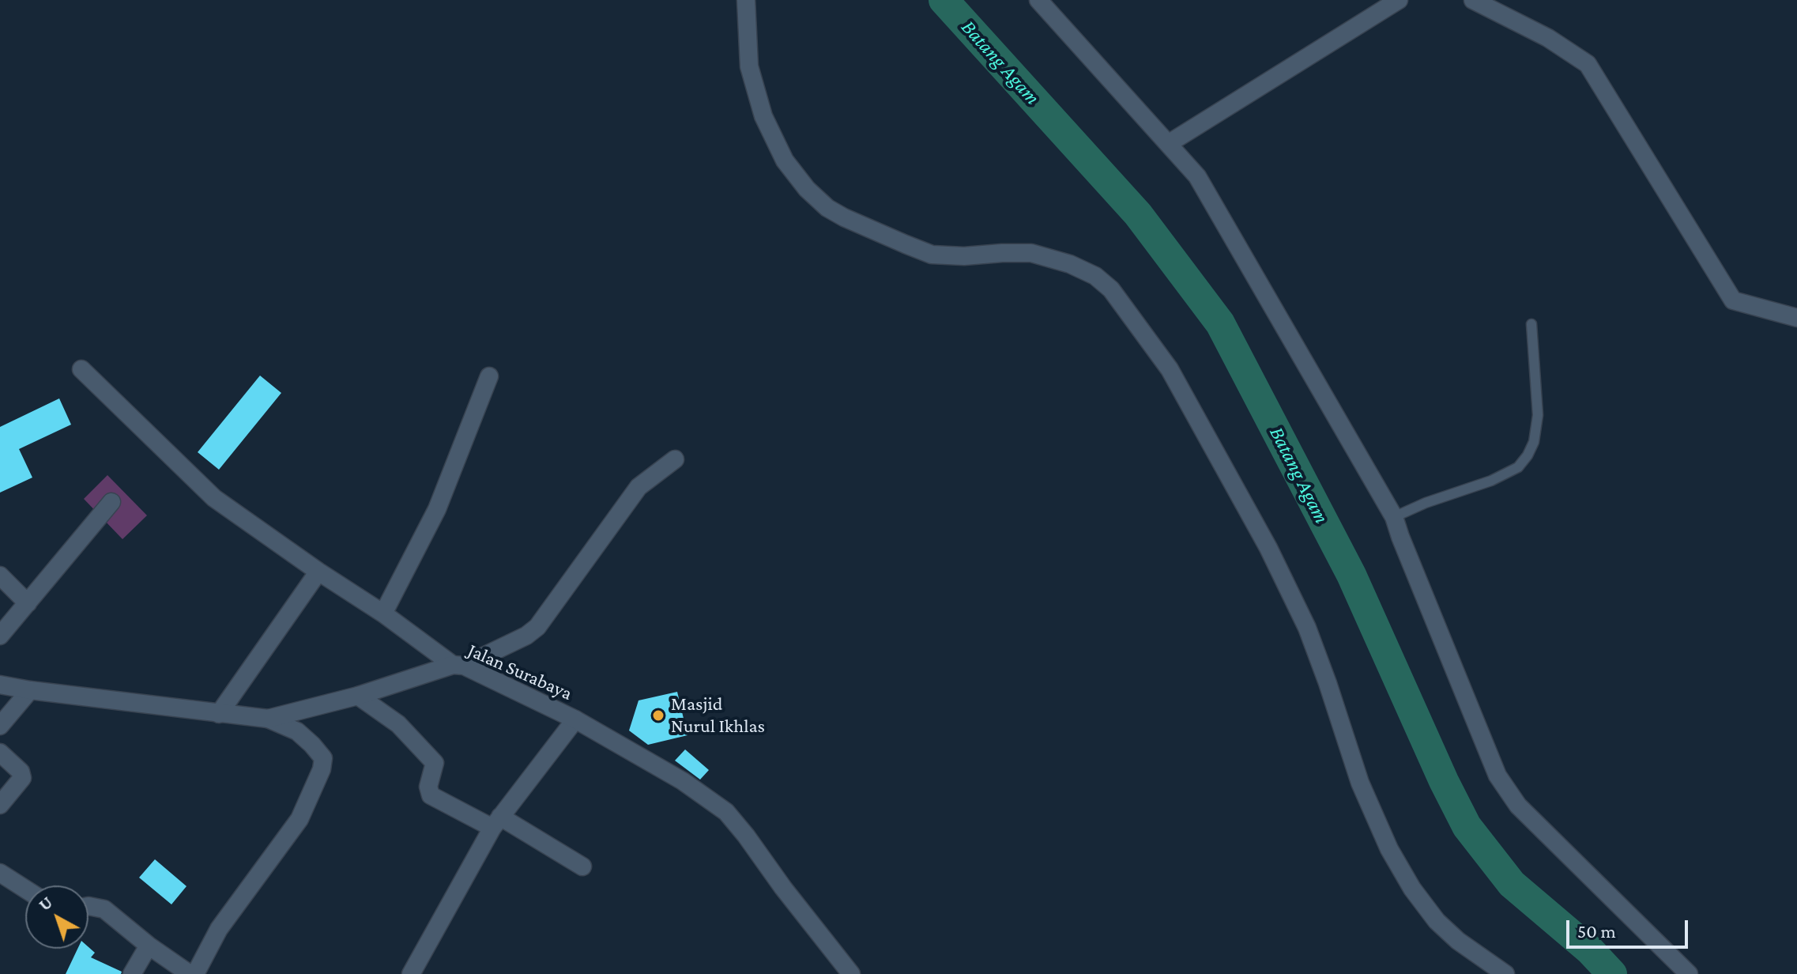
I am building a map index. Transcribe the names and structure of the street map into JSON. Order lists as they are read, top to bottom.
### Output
{
  "streets": {
    "street": ["Jalan Surabaya"]
  },
  "water": ["Batang Agam"],
  "places": ["Masjid Nurul Ikhlas"],
  "scale_bar": "50 m",
  "north": "top left"
}
